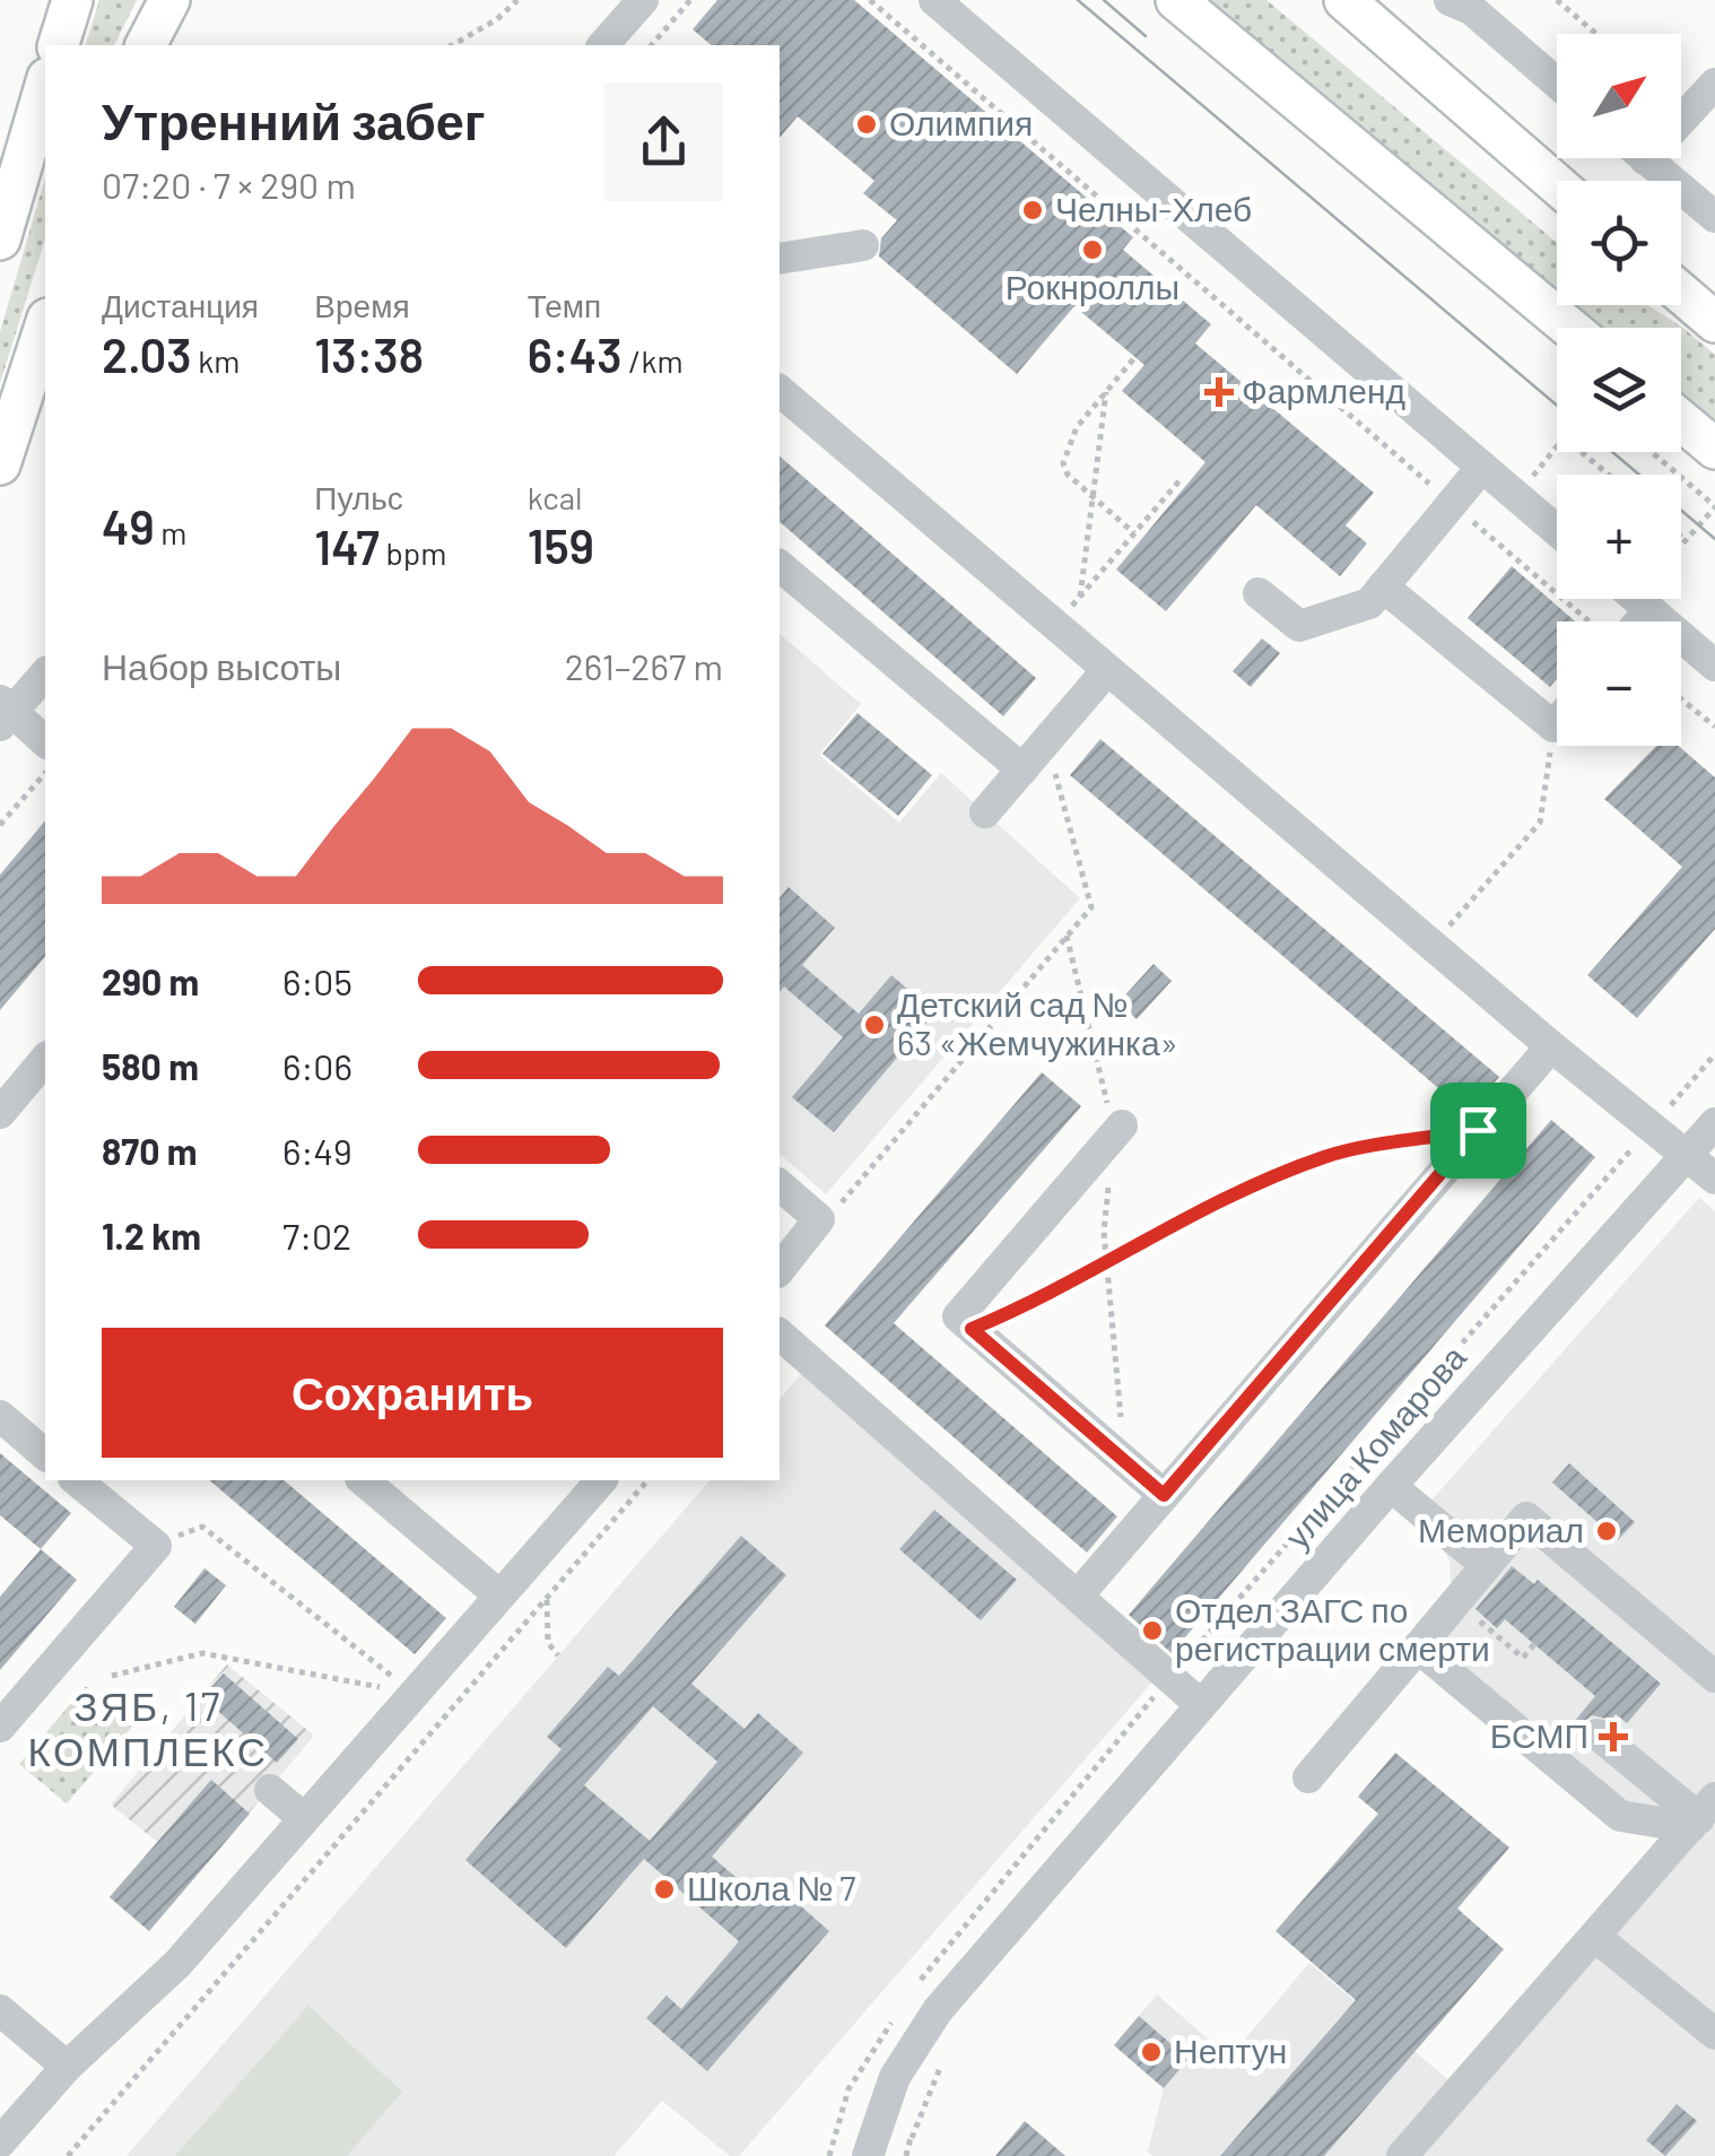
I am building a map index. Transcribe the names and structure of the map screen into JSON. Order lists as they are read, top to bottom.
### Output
{
  "streets": {
    "street": ["улица Комарова"]
  },
  "districts": ["ЗЯБ, 17 КОМПЛЕКС"],
  "places": {
    "other": [
      "Олимпия",
      "Челны-Хлеб",
      "Рокнроллы",
      "Детский сад № 63 «Жемчужинка»",
      "Мемориал",
      "Отдел ЗАГС по регистрации смерти",
      "Школа № 7",
      "Нептун"
    ],
    "health": ["Фармленд", "БСМП"]
  },
  "north": "top right",
  "page": {
    "map_buttons": ["+", "−"],
    "heading": ["Утренний забег", "07:20 · 7 × 290 m"],
    "stats": [
      ["Дистанция", "2.03 km"],
      ["Время", "13:38"],
      ["Темп", "6:43 /km"],
      ["49 m"],
      ["Пульс", "147 bpm"],
      ["kcal", "159"]
    ],
    "chart": ["Набор высоты", "261–267 m"],
    "list": [
      {
        "name": "290 m",
        "note": "6:05"
      },
      {
        "name": "580 m",
        "note": "6:06"
      },
      {
        "name": "870 m",
        "note": "6:49"
      },
      {
        "name": "1.2 km",
        "note": "7:02"
      }
    ],
    "buttons": "Сохранить"
  }
}
